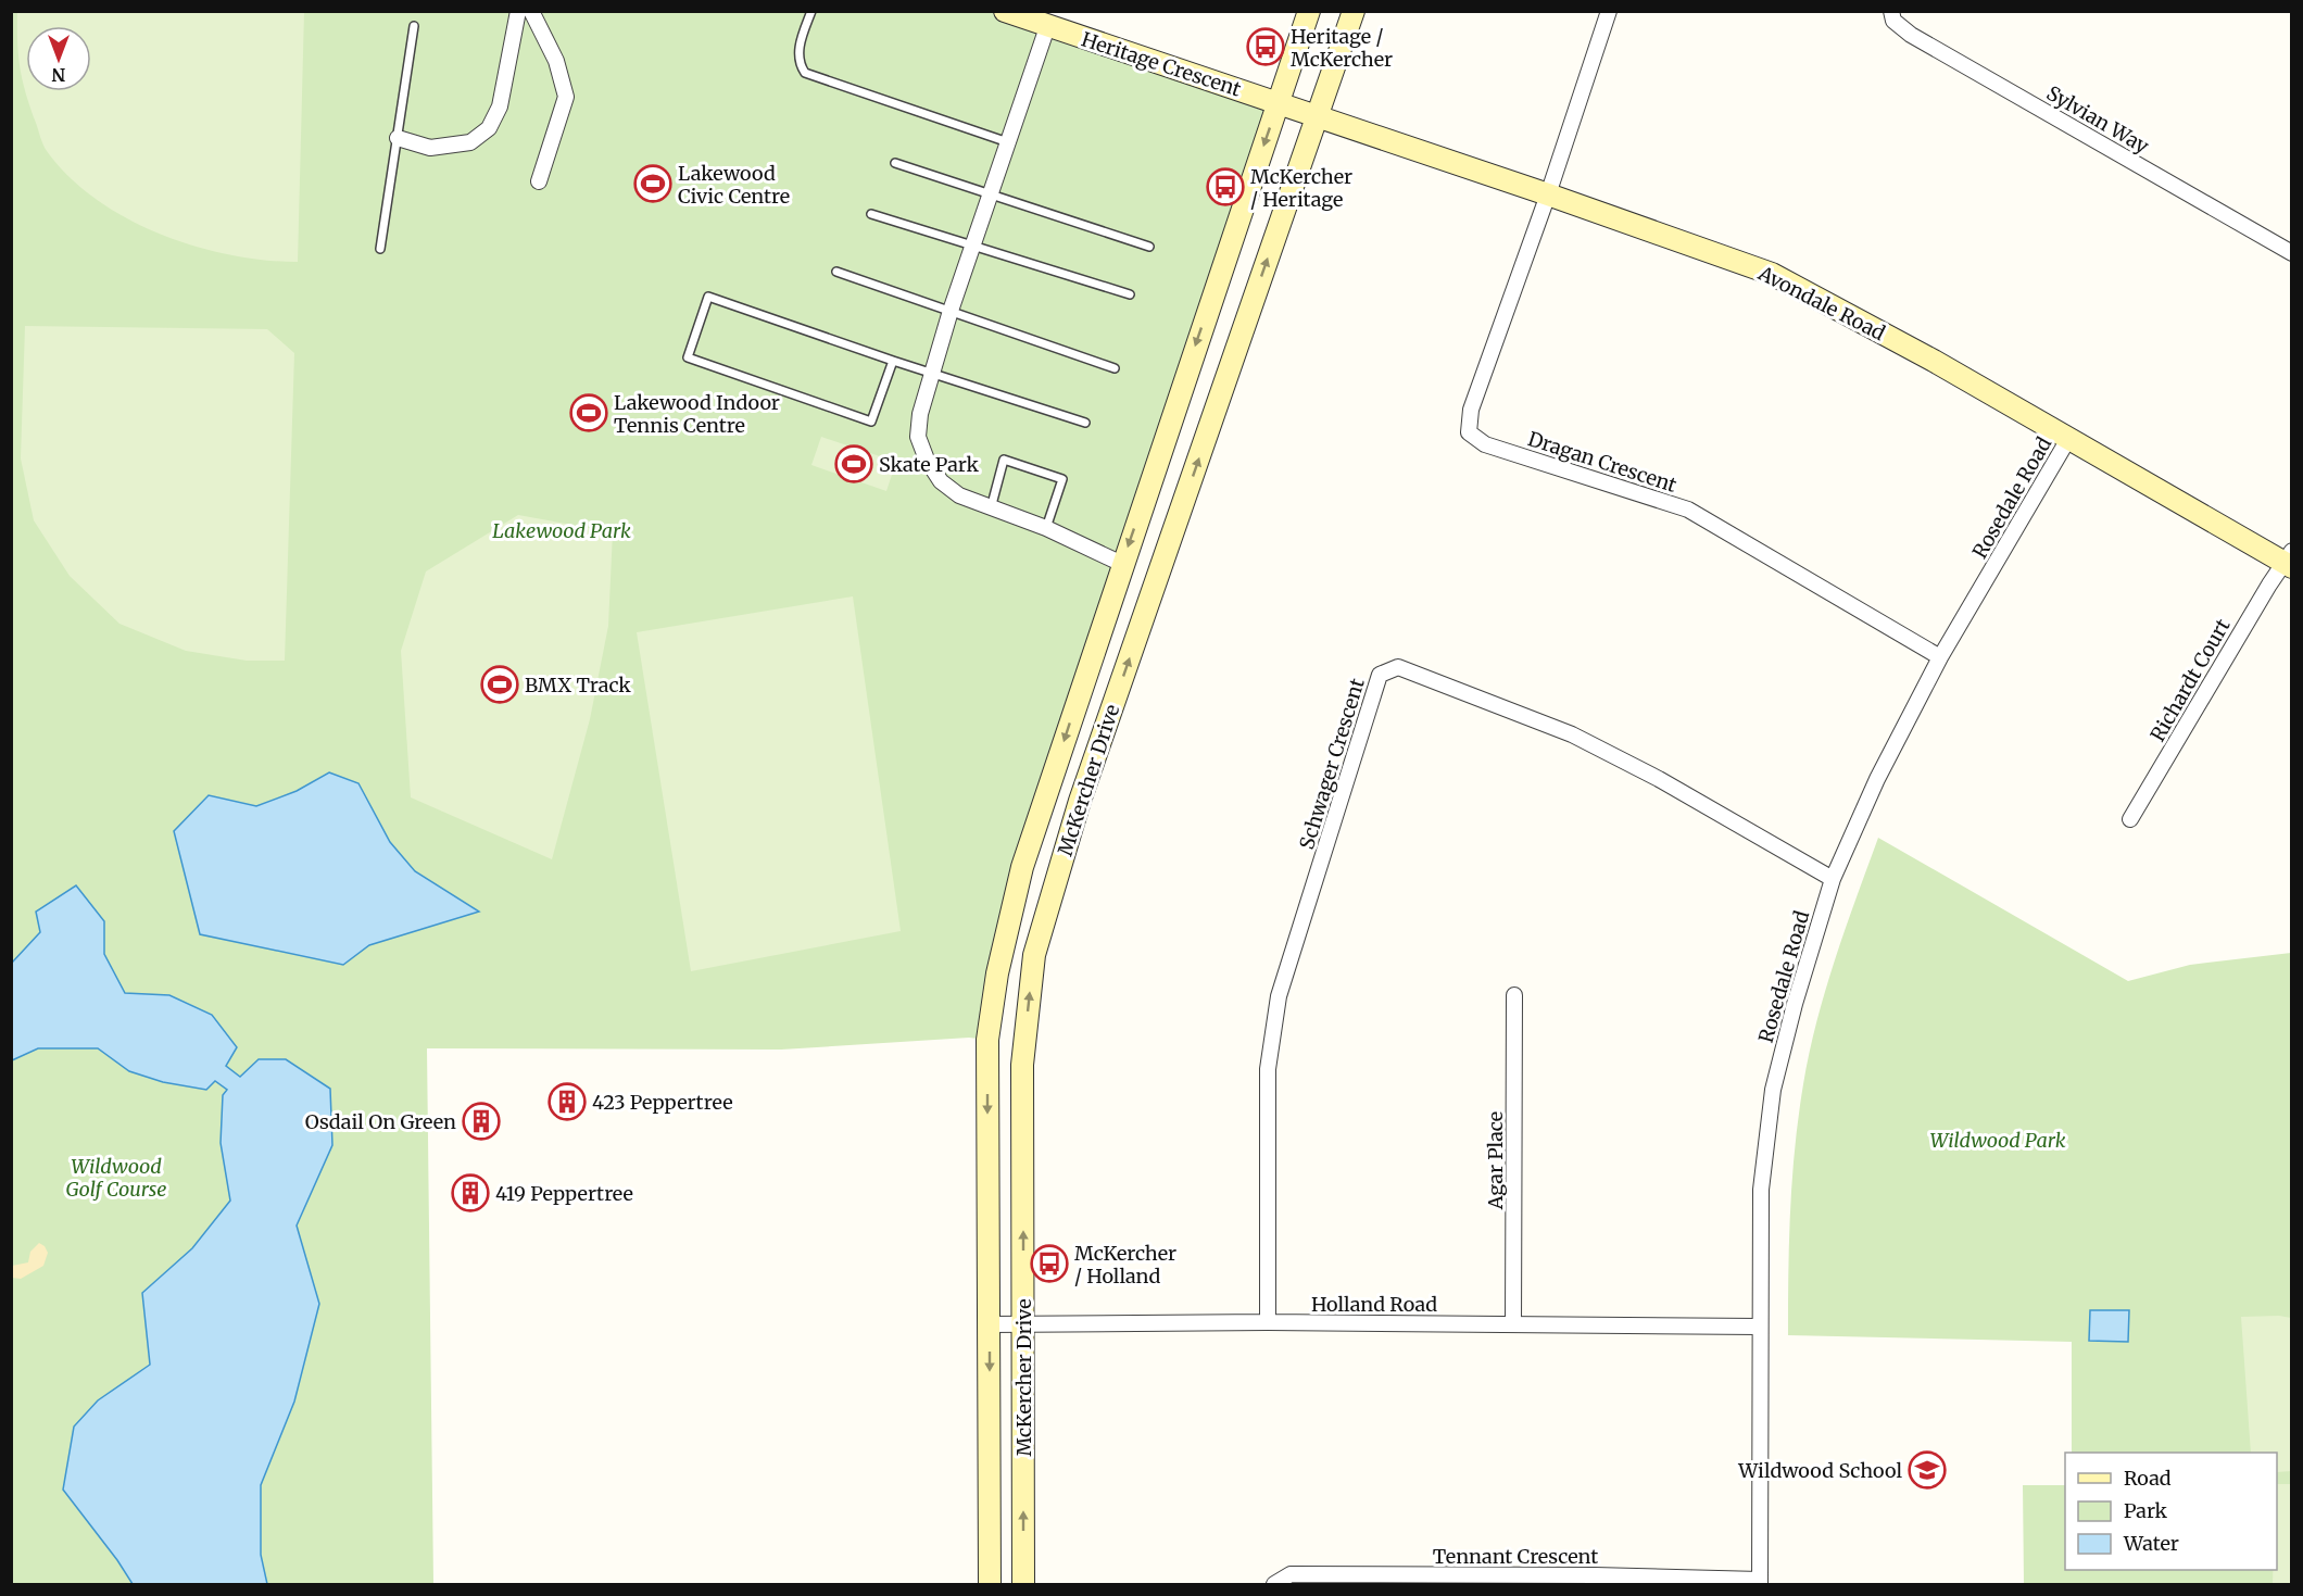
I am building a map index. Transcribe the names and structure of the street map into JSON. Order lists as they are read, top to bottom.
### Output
{
  "streets": {
    "main road": ["Heritage Crescent", "Avondale Road", "McKercher Drive"],
    "street": [
      "Sylvian Way",
      "Dragan Crescent",
      "Rosedale Road",
      "Richardt Court",
      "Schwager Crescent",
      "Agar Place",
      "Holland Road",
      "Tennant Crescent"
    ]
  },
  "crossings": [
    ["Heritage Crescent", "Avondale Road"],
    ["Heritage Crescent", "McKercher Drive"],
    ["Avondale Road", "Dragan Crescent"],
    ["Avondale Road", "Rosedale Road"],
    ["Avondale Road", "Richardt Court"],
    ["Avondale Road", "McKercher Drive"],
    ["Dragan Crescent", "Rosedale Road"],
    ["Rosedale Road", "Schwager Crescent"],
    ["Rosedale Road", "Holland Road"],
    ["Rosedale Road", "Tennant Crescent"],
    ["Schwager Crescent", "Holland Road"],
    ["McKercher Drive", "Holland Road"],
    ["Agar Place", "Holland Road"]
  ],
  "parks": ["Lakewood Park", "Wildwood Park", "Wildwood Golf Course"],
  "places": {
    "bus stop": ["Heritage / McKercher", "McKercher / Heritage", "McKercher / Holland"],
    "sports": [
      "Lakewood Civic Centre",
      "Lakewood Indoor Tennis Centre",
      "Skate Park",
      "BMX Track"
    ],
    "building": ["423 Peppertree", "Osdail On Green", "419 Peppertree"],
    "school or university": ["Wildwood School"]
  },
  "legend": ["Road", "Park", "Water"],
  "north": "bottom"
}
